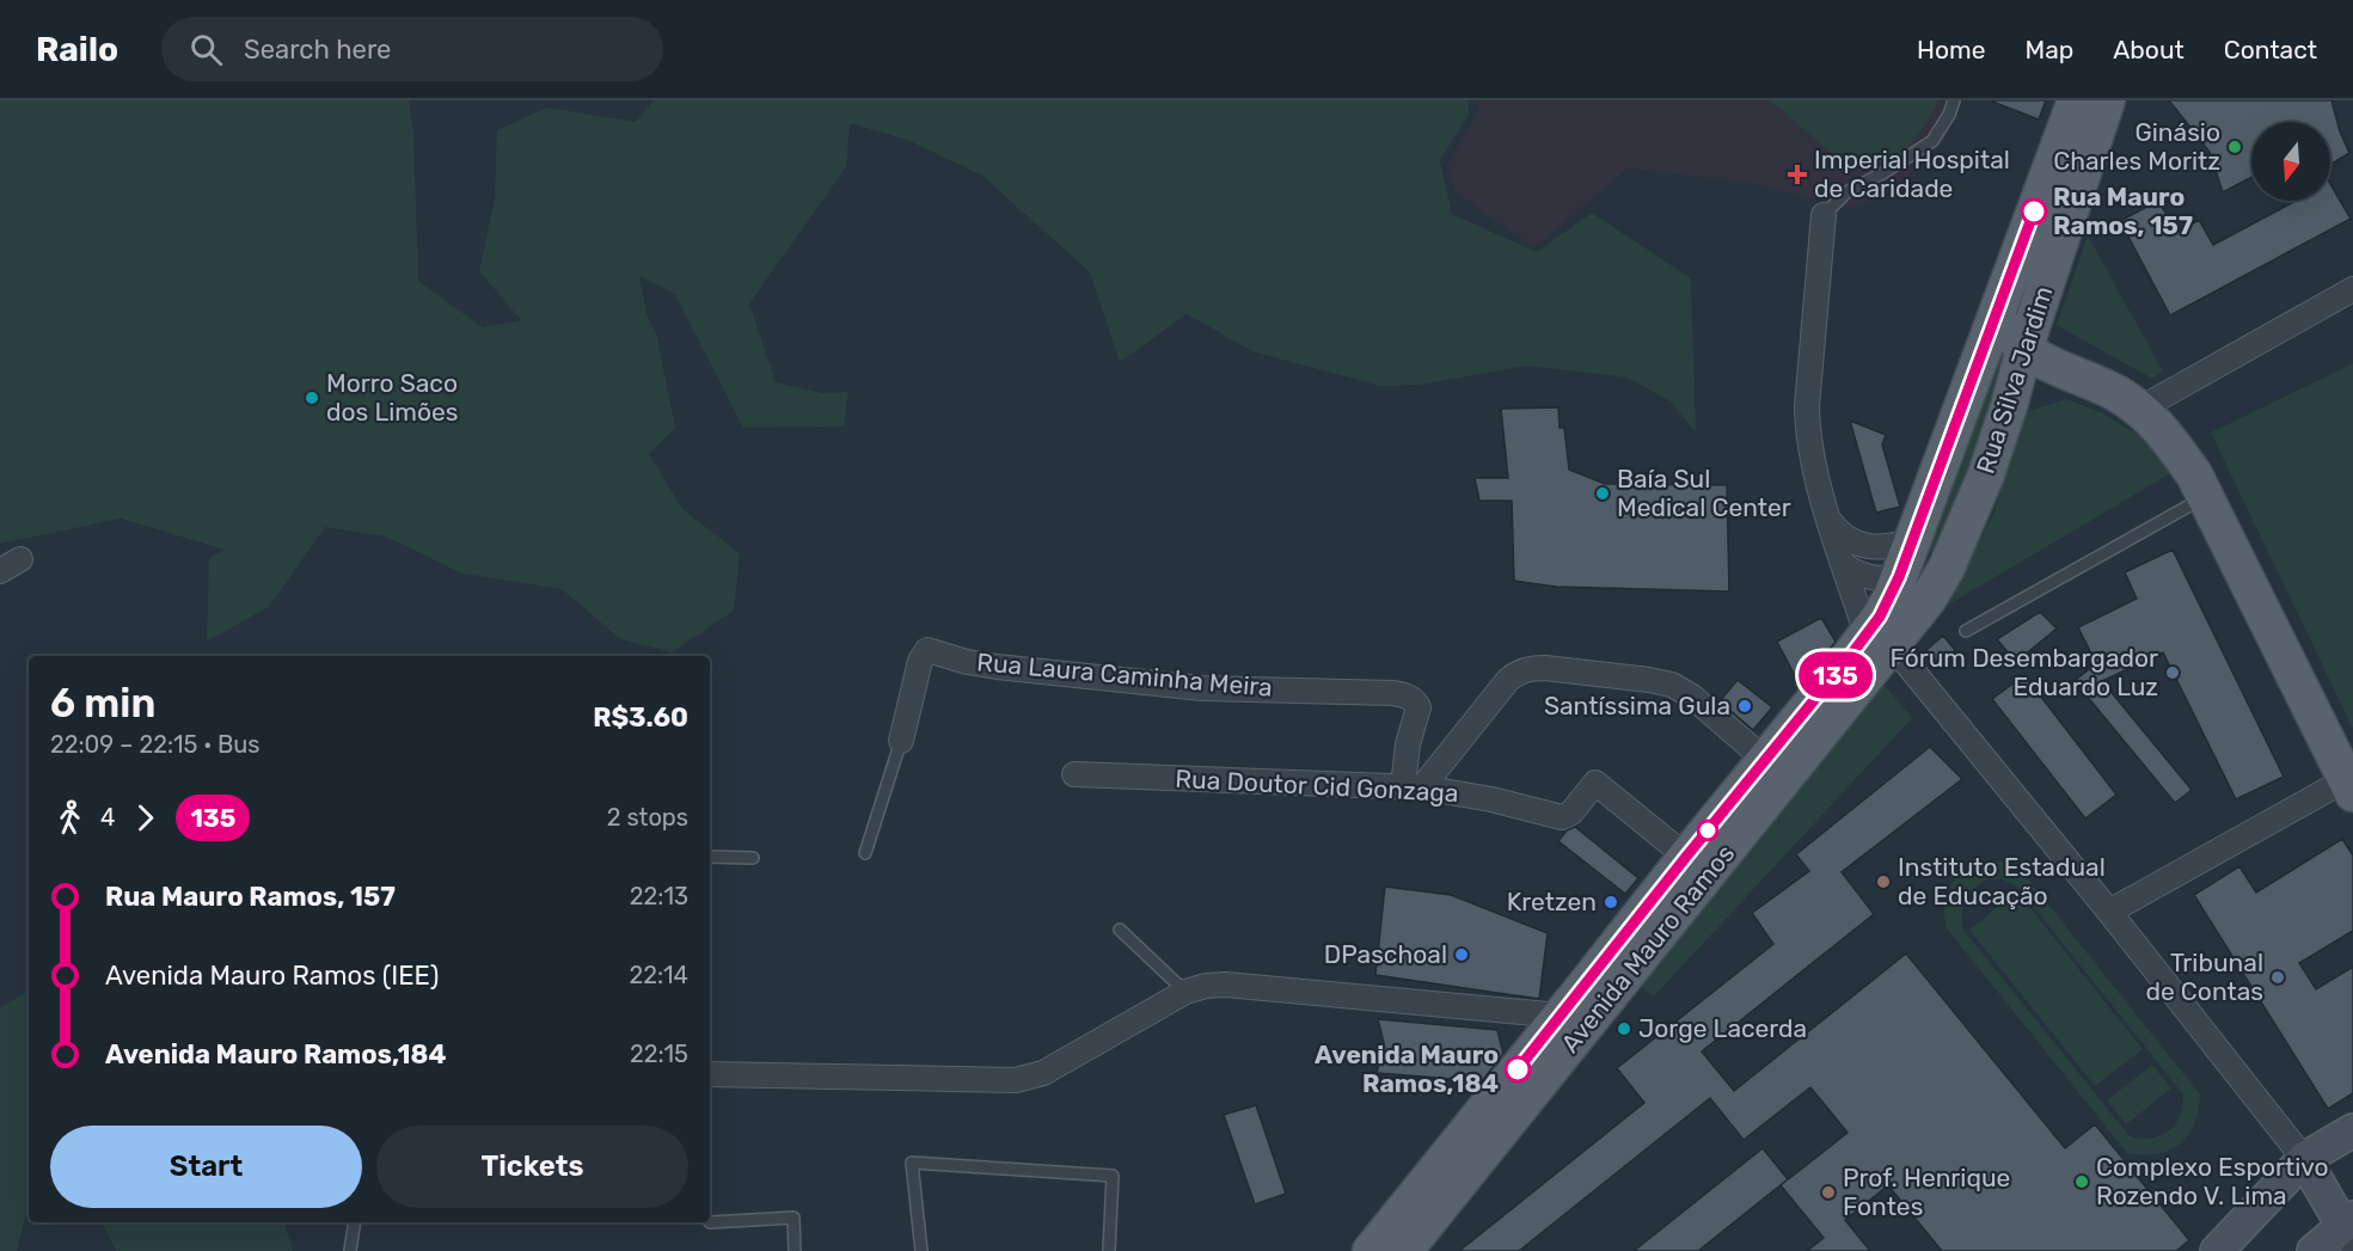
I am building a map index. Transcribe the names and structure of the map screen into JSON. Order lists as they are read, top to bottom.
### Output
{
  "streets": {
    "main road": ["Rua Silva Jardim", "Avenida Mauro Ramos"],
    "street": ["Rua Laura Caminha Meira", "Rua Doutor Cid Gonzaga"]
  },
  "crossings": [
    ["Rua Silva Jardim", "Avenida Mauro Ramos"],
    ["Rua Laura Caminha Meira", "Rua Doutor Cid Gonzaga"],
    ["Rua Doutor Cid Gonzaga", "Avenida Mauro Ramos"]
  ],
  "places": {
    "other": [
      "Ginásio Charles Moritz",
      "Rua Mauro Ramos, 157",
      "Morro Saco dos Limões",
      "Baía Sul Medical Center",
      "Fórum Desembargador Eduardo Luz",
      "Santíssima Gula",
      "Instituto Estadual de Educação",
      "Kretzen",
      "DPaschoal",
      "Tribunal de Contas",
      "Jorge Lacerda",
      "Avenida Mauro Ramos,184",
      "Complexo Esportivo Rozendo V. Lima",
      "Prof. Henrique Fontes"
    ],
    "health": ["Imperial Hospital de Caridade"]
  },
  "lines": ["bus line 135"],
  "north": "bottom",
  "page": {
    "header": "Railo",
    "search": "Search here",
    "nav": [
      "Home",
      "Map",
      "About",
      "Contact"
    ],
    "on_map": "135",
    "heading": ["6 min", "22:09 – 22:15 · Bus", "R$3.60"],
    "legs": ["4", "135", "2 stops"],
    "list": [
      {
        "name": "Rua Mauro Ramos, 157",
        "value": "22:13"
      },
      {
        "name": "Avenida Mauro Ramos (IEE)",
        "value": "22:14"
      },
      {
        "name": "Avenida Mauro Ramos,184",
        "value": "22:15"
      }
    ],
    "buttons": ["Start", "Tickets"]
  }
}
